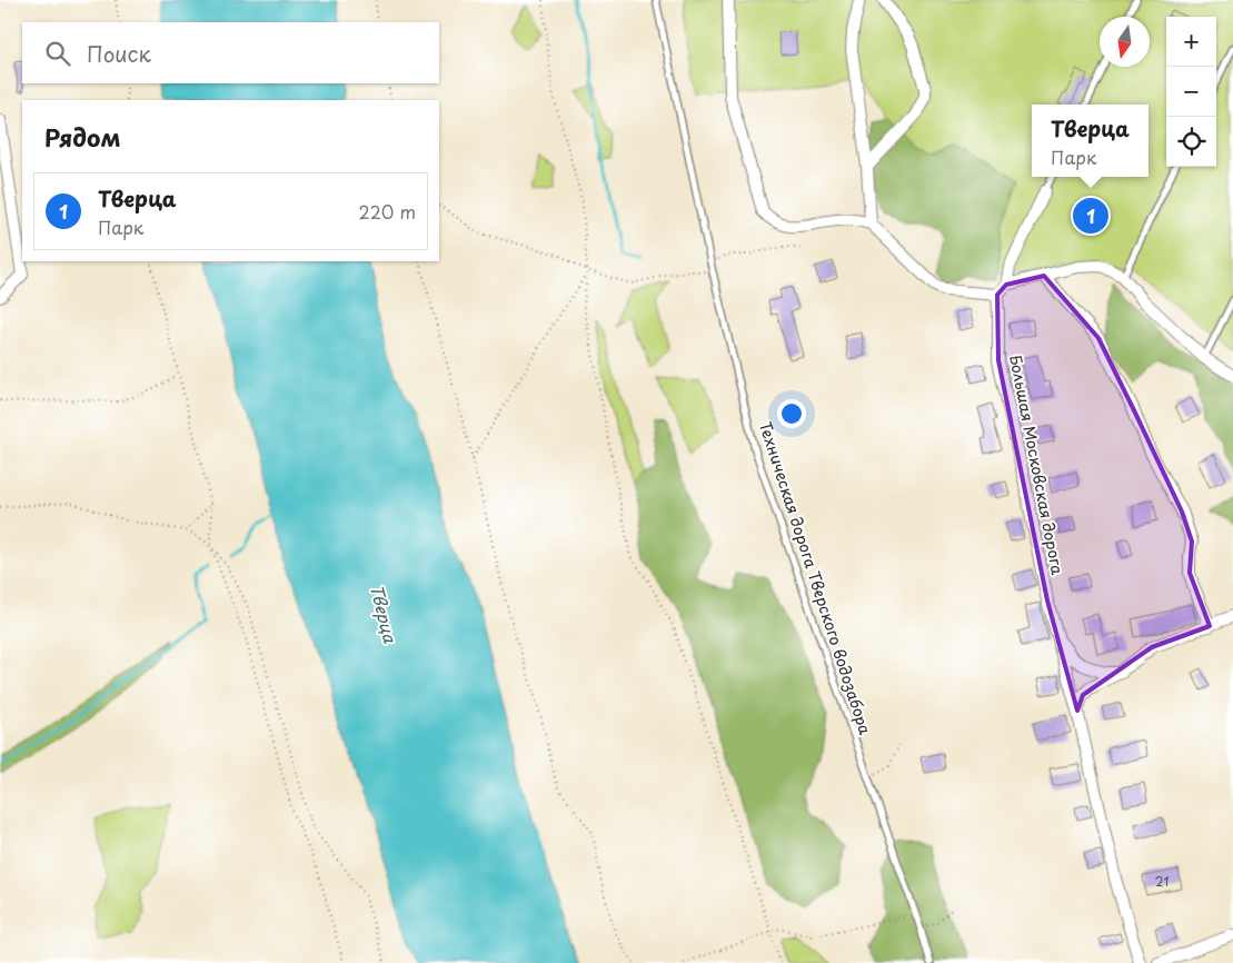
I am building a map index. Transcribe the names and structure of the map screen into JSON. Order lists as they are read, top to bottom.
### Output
{
  "streets": {
    "street": ["Большая Московская дорога"],
    "lane": ["Техническая дорога Тверского водозабора"]
  },
  "water": ["Тверца"],
  "house_numbers": ["21"],
  "north": "bottom",
  "page": {
    "map_buttons": ["+", "−"],
    "search": "Поиск",
    "heading": "Рядом",
    "popup": ["Тверца", "Парк"],
    "list": [
      {
        "mark": "1",
        "name": "Тверца",
        "note": "Парк",
        "value": "220 m"
      }
    ],
    "pins": "1"
  }
}
